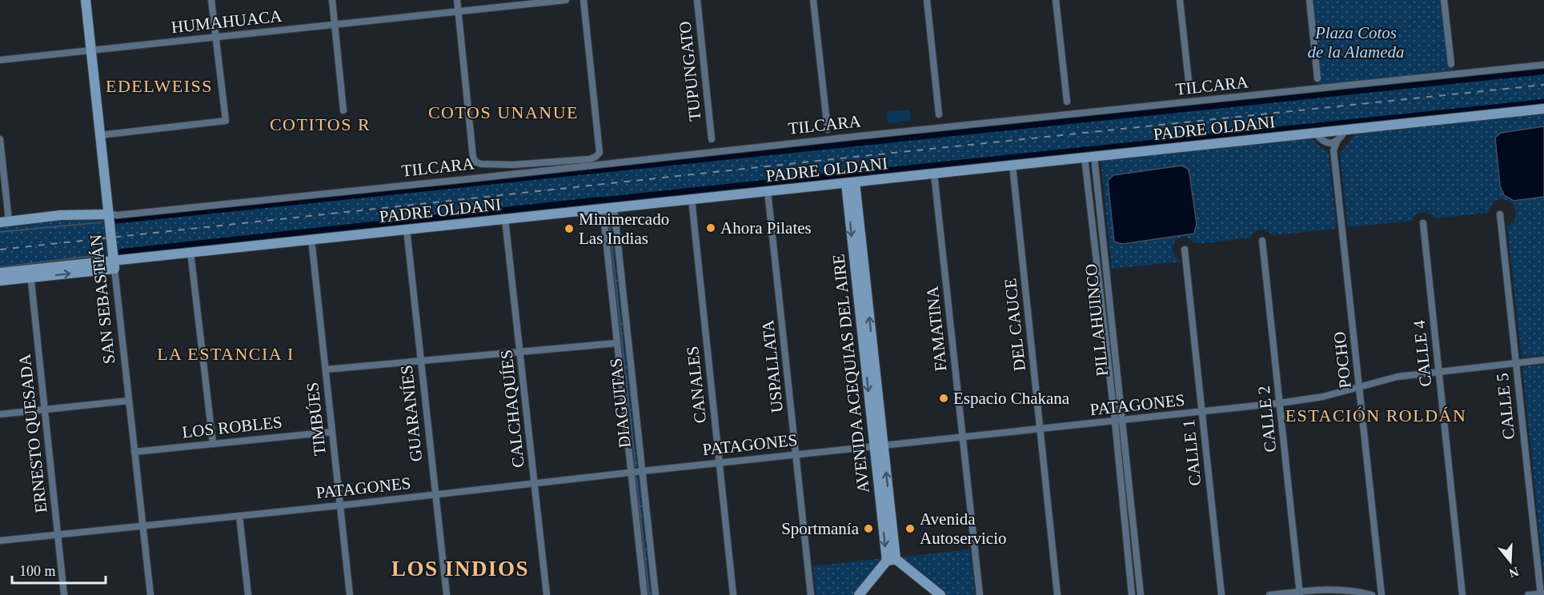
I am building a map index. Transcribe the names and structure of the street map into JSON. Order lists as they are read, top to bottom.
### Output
{
  "streets": {
    "main road": ["PADRE OLDANI", "SAN SEBASTIÁN", "AVENIDA ACEQUIAS DEL AIRE"],
    "street": [
      "HUMAHUACA",
      "TUPUNGATO",
      "TILCARA",
      "PILLAHUINCO",
      "DEL CAUCE",
      "FAMATINA",
      "CALLE 4",
      "POCHO",
      "USPALLATA",
      "CANALES",
      "DIAGUITAS",
      "PATAGONES",
      "CALLE 5",
      "CALCHAQUÍES",
      "GUARANÍES",
      "TIMBÚES",
      "CALLE 2",
      "LOS ROBLES",
      "ERNESTO QUESADA",
      "CALLE 1"
    ]
  },
  "crossings": [
    ["HUMAHUACA", "TILCARA"],
    ["HUMAHUACA", "SAN SEBASTIÁN"],
    ["TILCARA", "SAN SEBASTIÁN"],
    ["PADRE OLDANI", "SAN SEBASTIÁN"],
    ["PADRE OLDANI", "PILLAHUINCO"],
    ["PADRE OLDANI", "DEL CAUCE"],
    ["PADRE OLDANI", "FAMATINA"],
    ["PADRE OLDANI", "POCHO"],
    ["PADRE OLDANI", "USPALLATA"],
    ["PADRE OLDANI", "AVENIDA ACEQUIAS DEL AIRE"],
    ["PADRE OLDANI", "CANALES"],
    ["PADRE OLDANI", "DIAGUITAS"],
    ["PADRE OLDANI", "CALCHAQUÍES"],
    ["PADRE OLDANI", "GUARANÍES"],
    ["PADRE OLDANI", "TIMBÚES"],
    ["PADRE OLDANI", "ERNESTO QUESADA"],
    ["SAN SEBASTIÁN", "PATAGONES"],
    ["SAN SEBASTIÁN", "LOS ROBLES"],
    ["PILLAHUINCO", "PATAGONES"],
    ["DEL CAUCE", "PATAGONES"],
    ["FAMATINA", "PATAGONES"],
    ["CALLE 4", "PATAGONES"],
    ["POCHO", "PATAGONES"],
    ["USPALLATA", "PATAGONES"],
    ["AVENIDA ACEQUIAS DEL AIRE", "PATAGONES"],
    ["CANALES", "PATAGONES"],
    ["DIAGUITAS", "PATAGONES"],
    ["PATAGONES", "CALLE 5"],
    ["PATAGONES", "CALCHAQUÍES"],
    ["PATAGONES", "GUARANÍES"],
    ["PATAGONES", "TIMBÚES"],
    ["PATAGONES", "CALLE 2"],
    ["PATAGONES", "ERNESTO QUESADA"],
    ["PATAGONES", "CALLE 1"],
    ["TIMBÚES", "LOS ROBLES"]
  ],
  "districts": [
    "EDELWEISS",
    "COTOS UNANUE",
    "COTITOS R",
    "LA ESTANCIA I",
    "ESTACIÓN ROLDÁN",
    "LOS INDIOS"
  ],
  "parks": ["Plaza Cotos de la Alameda"],
  "places": [
    "Ahora Pilates",
    "Minimercado Las Indias",
    "Espacio Chakana",
    "Sportmanía",
    "Avenida Autoservicio"
  ],
  "scale_bar": "100 m",
  "north": "bottom"
}
